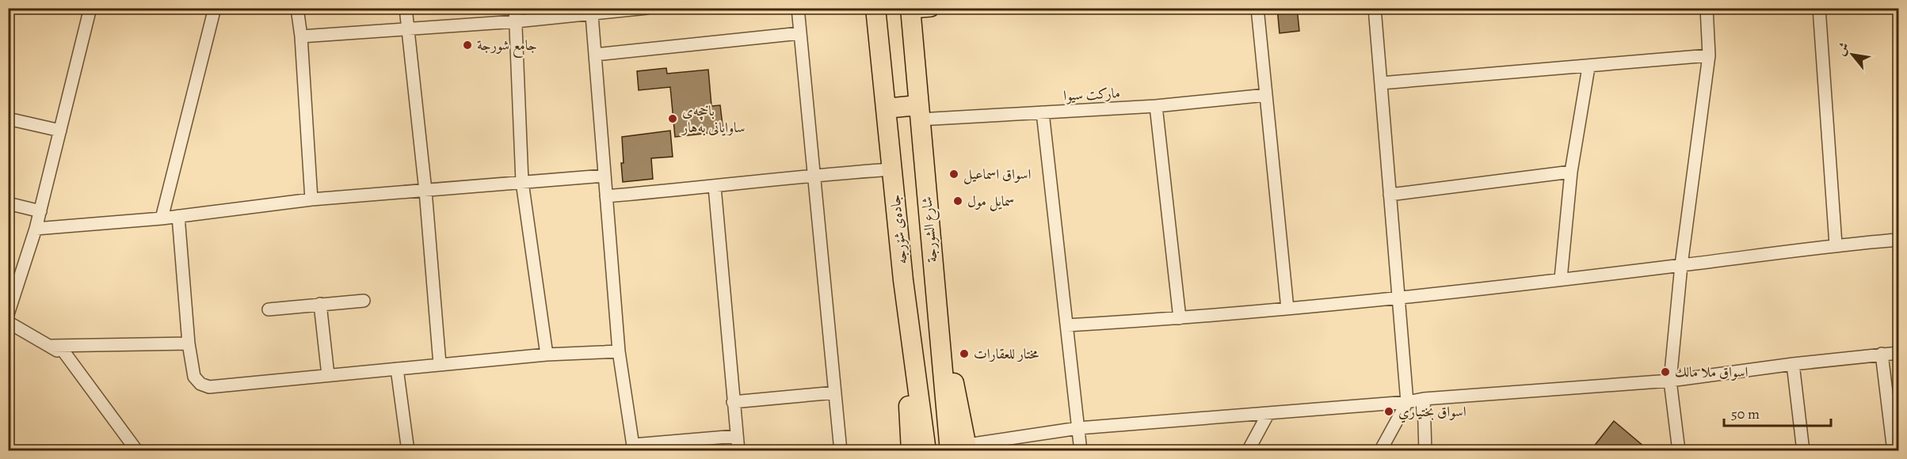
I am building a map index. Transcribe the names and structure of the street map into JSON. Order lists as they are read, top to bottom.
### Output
{
  "streets": {
    "main road": ["جادەی شۆرجە", "شارع الشورجة"],
    "street": ["مارکت سیوا"]
  },
  "crossings": [
    ["مارکت سیوا", "شارع الشورجة"]
  ],
  "places": [
    "جامع شورجة",
    "باخچەی ساوایانی بەهار",
    "اسواق اسماعيل",
    "سمايل مول",
    "مختار للعقارات",
    "اسواق ملا مالك",
    "اسواق بختياري"
  ],
  "scale_bar": "50 m",
  "north": "top left"
}
